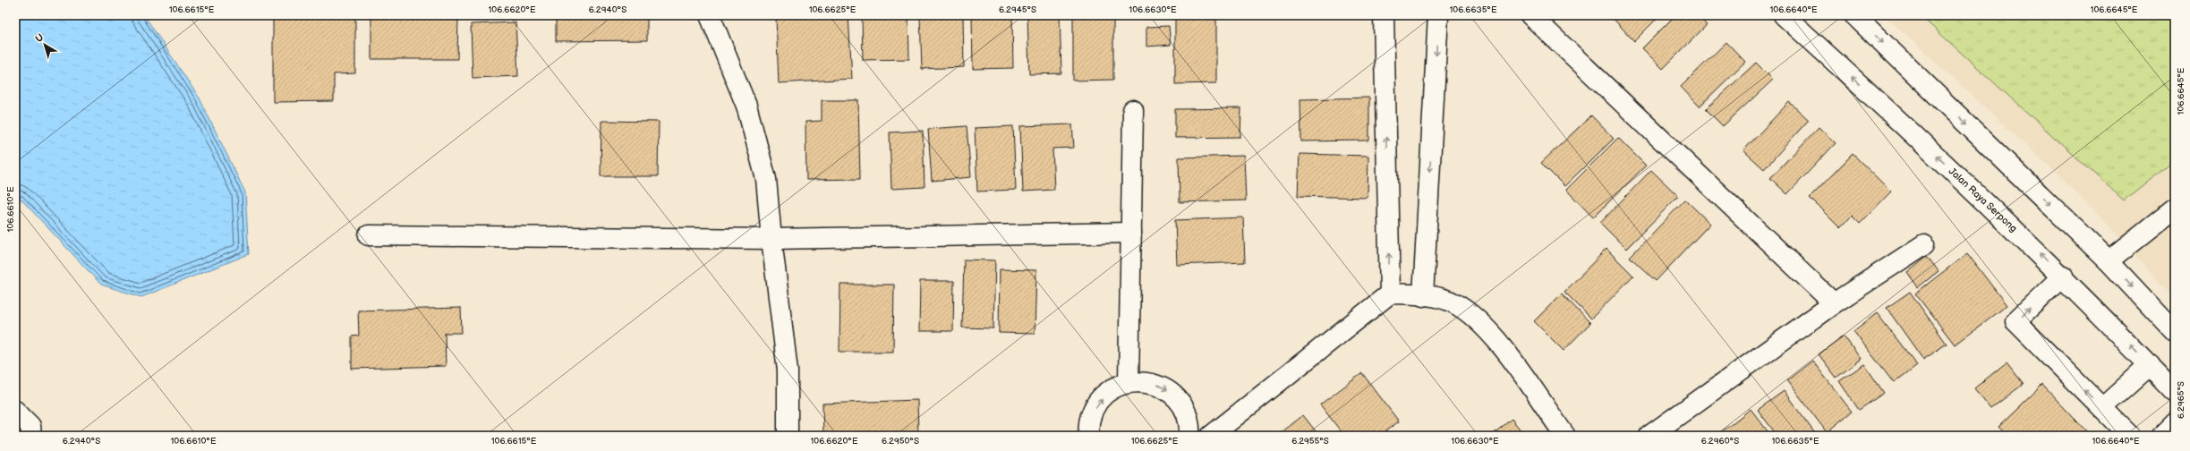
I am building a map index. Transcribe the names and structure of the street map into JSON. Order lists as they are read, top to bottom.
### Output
{
  "streets": {
    "street": ["Jalan Raya Serpong"]
  },
  "north": "top left",
  "coordinates": [
    "106.6615°E",
    "106.6620°E",
    "6.2940°S",
    "106.6625°E",
    "6.2945°S",
    "106.6630°E",
    "106.6635°E",
    "106.6640°E",
    "106.6645°E",
    "106.6610°E",
    "6.2965°S",
    "6.2950°S",
    "6.2955°S",
    "6.2960°S"
  ]
}
